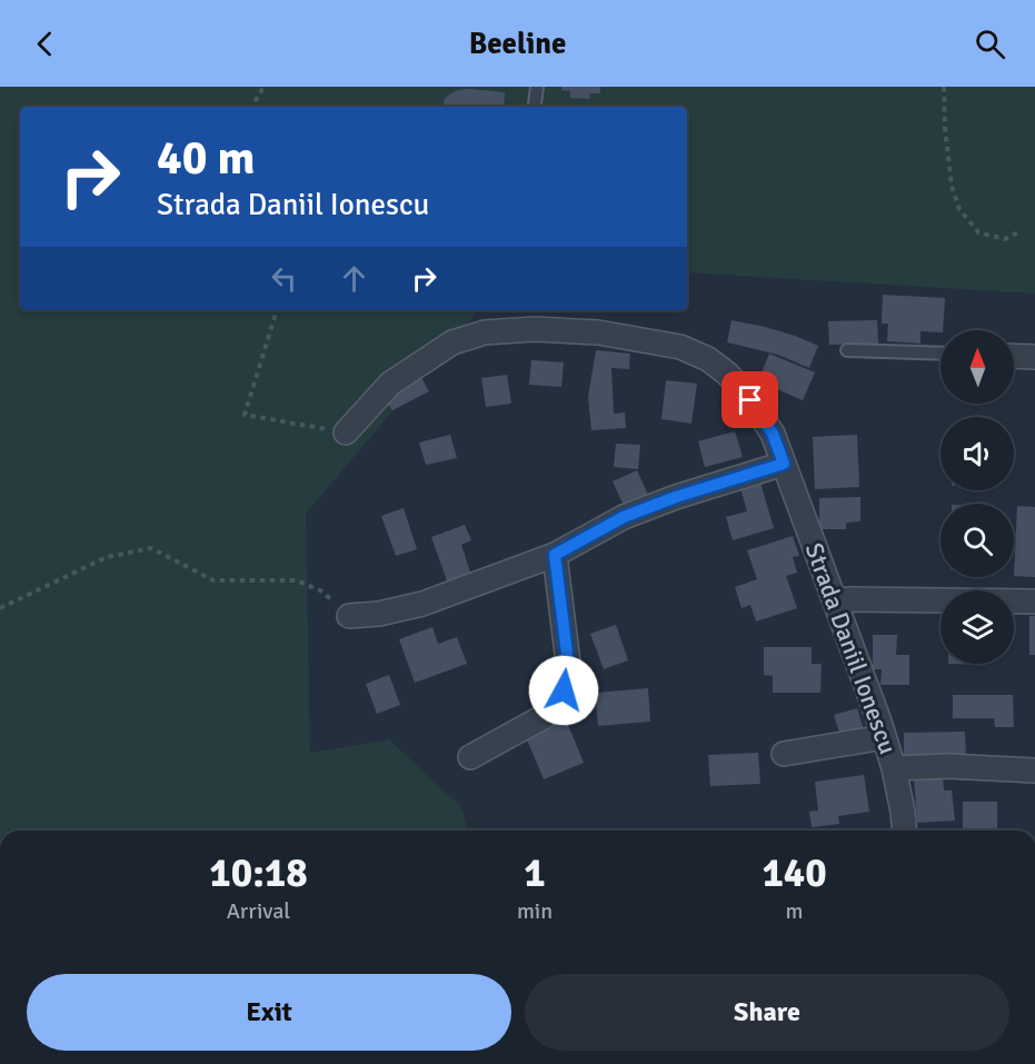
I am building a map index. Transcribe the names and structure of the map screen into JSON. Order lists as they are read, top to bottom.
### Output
{
  "streets": {
    "street": ["Strada Daniil Ionescu"]
  },
  "north": "top",
  "page": {
    "header": "Beeline",
    "turn": ["40 m", "Strada Daniil Ionescu"],
    "eta": [
      "10:18",
      "Arrival",
      "1",
      "min",
      "140",
      "m"
    ],
    "buttons": ["Exit", "Share"]
  }
}
